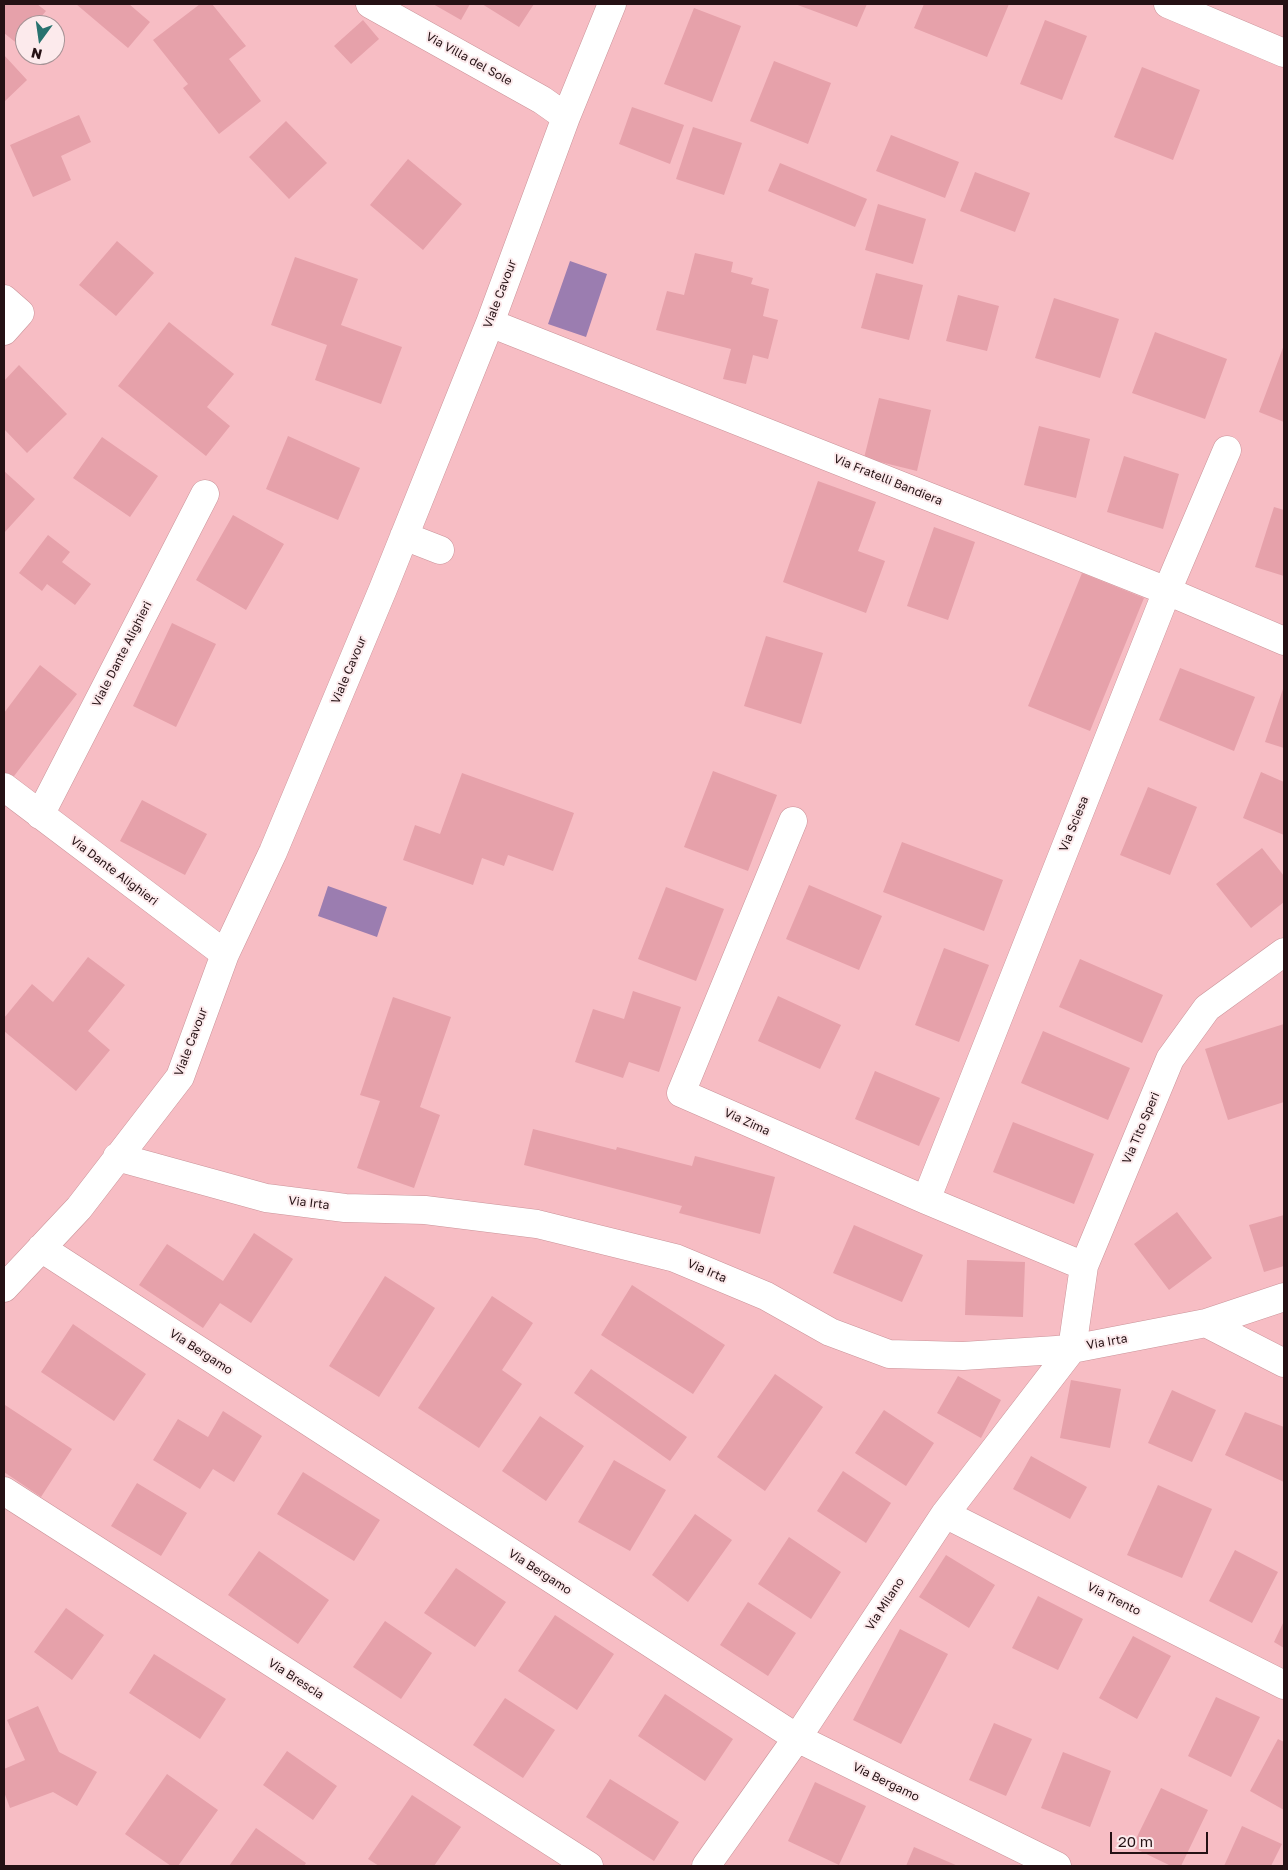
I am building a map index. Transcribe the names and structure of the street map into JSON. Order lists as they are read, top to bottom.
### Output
{
  "streets": {
    "street": [
      "Via Villa del Sole",
      "Viale Cavour",
      "Via Fratelli Bandiera",
      "Viale Dante Alighieri",
      "Via Sciesa",
      "Via Dante Alighieri",
      "Via Zima",
      "Via Tito Speri",
      "Via Irta",
      "Via Bergamo",
      "Via Trento",
      "Via Milano",
      "Via Brescia"
    ]
  },
  "crossings": [
    ["Via Villa del Sole", "Viale Cavour"],
    ["Viale Cavour", "Via Fratelli Bandiera"],
    ["Viale Cavour", "Via Dante Alighieri"],
    ["Viale Cavour", "Via Irta"],
    ["Viale Cavour", "Via Bergamo"],
    ["Via Fratelli Bandiera", "Via Sciesa"],
    ["Viale Dante Alighieri", "Via Dante Alighieri"],
    ["Via Sciesa", "Via Zima"],
    ["Via Zima", "Via Tito Speri"],
    ["Via Tito Speri", "Via Irta"],
    ["Via Tito Speri", "Via Milano"],
    ["Via Irta", "Via Milano"],
    ["Via Bergamo", "Via Milano"],
    ["Via Trento", "Via Milano"]
  ],
  "scale_bar": "20 m",
  "north": "bottom"
}
